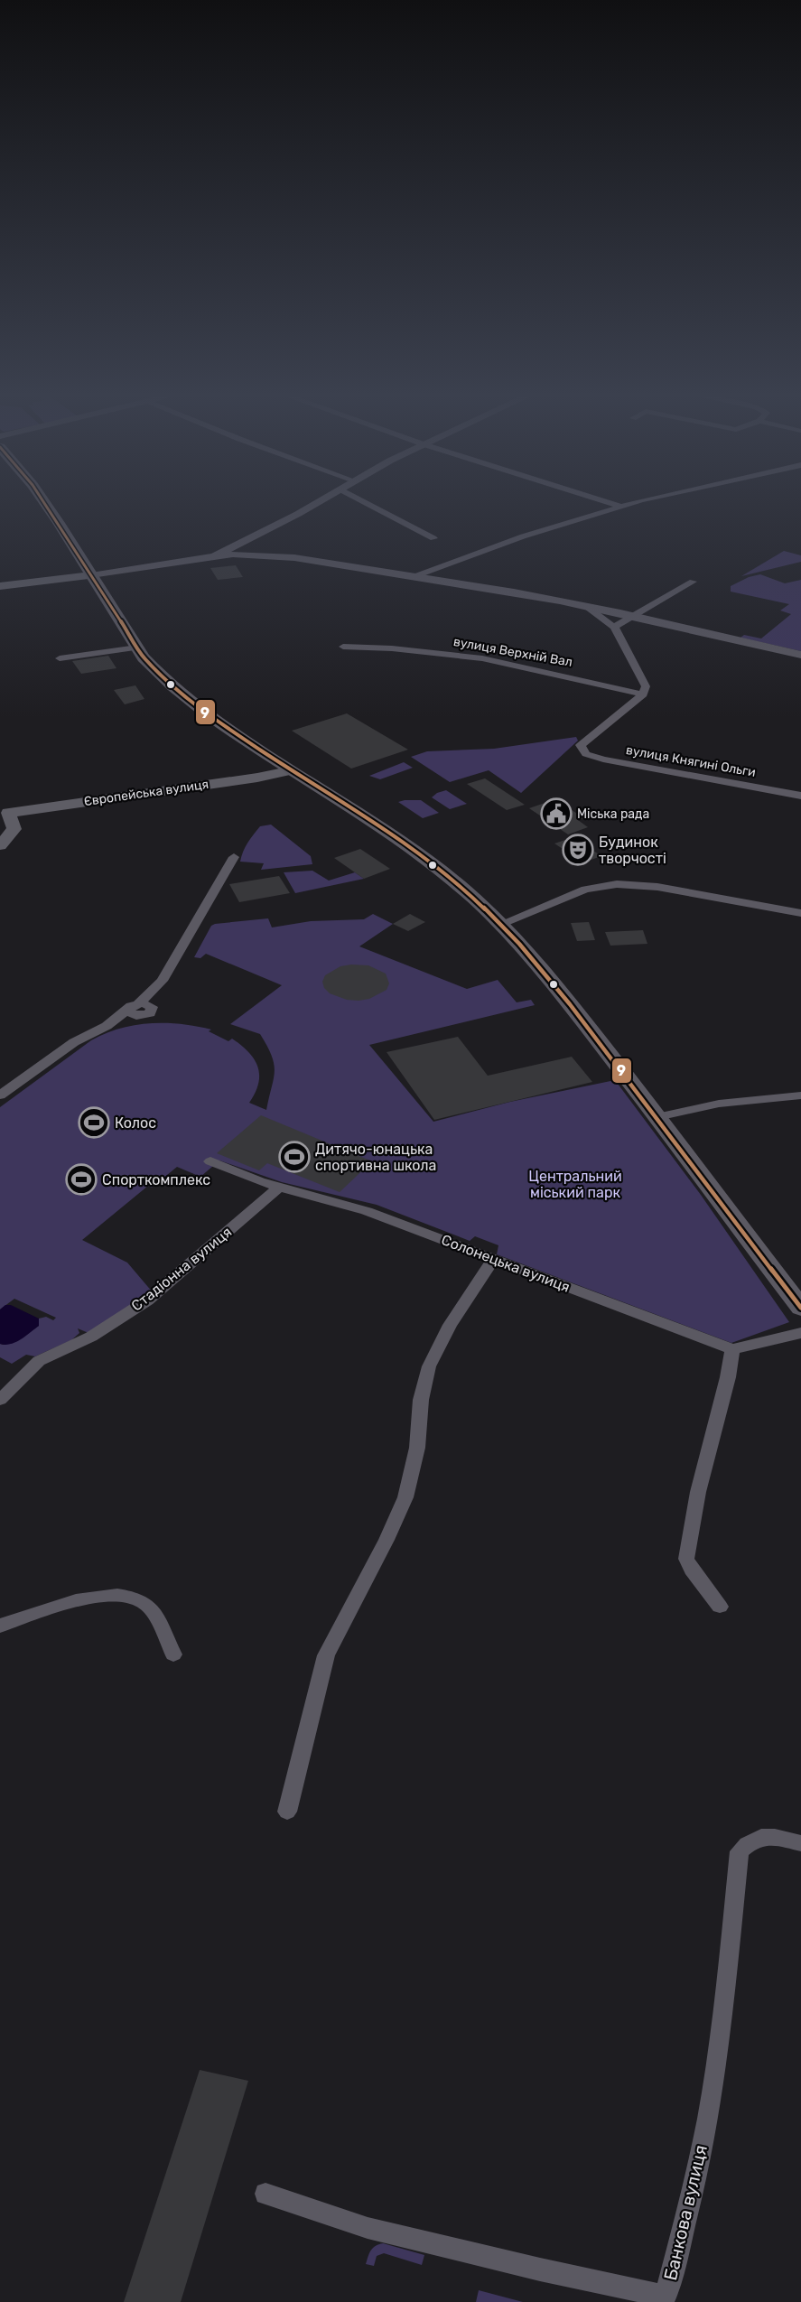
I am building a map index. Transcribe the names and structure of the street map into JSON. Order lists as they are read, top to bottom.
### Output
{
  "streets": {
    "main road": ["Європейська вулиця"],
    "street": [
      "вулиця Верхній Вал",
      "вулиця Княгині Ольги",
      "Солонецька вулиця",
      "Стадіонна вулиця",
      "Банкова вулиця"
    ]
  },
  "crossings": [
    ["вулиця Верхній Вал", "вулиця Княгині Ольги"],
    ["Солонецька вулиця", "Стадіонна вулиця"]
  ],
  "parks": ["Центральний міський парк"],
  "places": {
    "public building": ["Міська рада"],
    "theatre": ["Будинок творчості"],
    "sports": ["Колос", "Дитячо-юнацька спортивна школа", "Спорткомплекс"]
  },
  "lines": ["transit line 9"]
}
